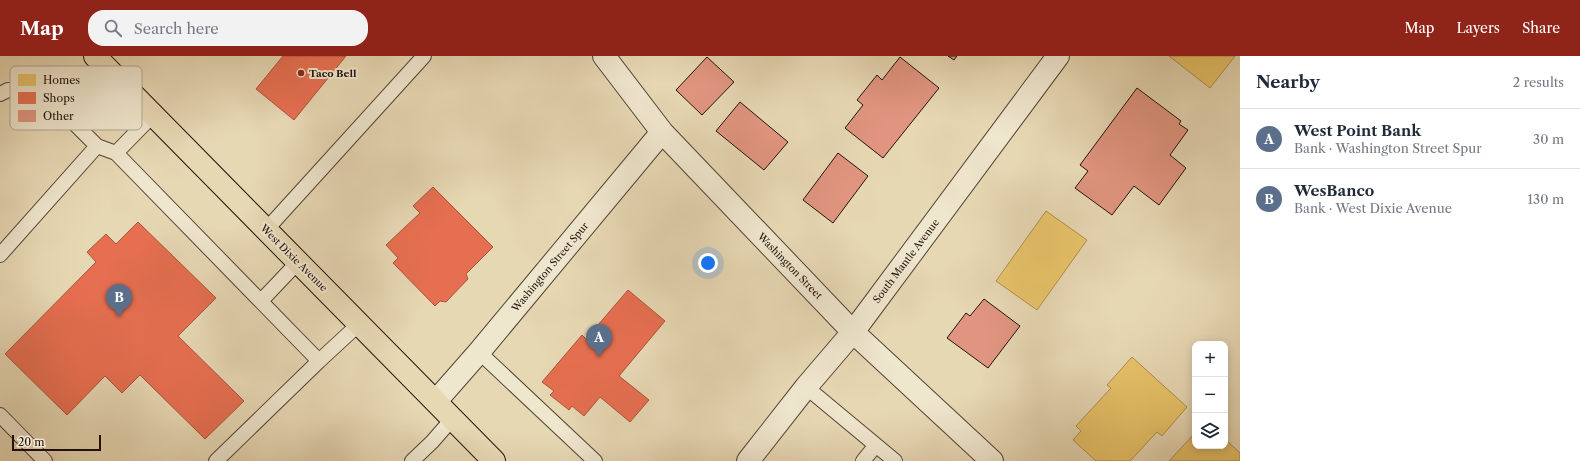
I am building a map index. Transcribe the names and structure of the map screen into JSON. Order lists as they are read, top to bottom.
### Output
{
  "streets": {
    "main road": ["West Dixie Avenue"],
    "street": ["South Mantle Avenue", "Washington Street", "Washington Street Spur"]
  },
  "crossings": [
    ["West Dixie Avenue", "Washington Street Spur"],
    ["South Mantle Avenue", "Washington Street"],
    ["Washington Street", "Washington Street Spur"]
  ],
  "places": ["Taco Bell"],
  "legend": ["Homes", "Shops", "Other"],
  "scale_bar": "20 m",
  "page": {
    "header": "Map",
    "search": "Search here",
    "nav": ["Map", "Layers", "Share"],
    "heading": ["Nearby", "2 results"],
    "list": [
      {
        "mark": "A",
        "name": "West Point Bank",
        "note": "Bank · Washington Street Spur",
        "value": "30 m"
      },
      {
        "mark": "B",
        "name": "WesBanco",
        "note": "Bank · West Dixie Avenue",
        "value": "130 m"
      }
    ],
    "pins": ["B", "A"],
    "map_buttons": ["+", "−"],
    "scale": "20 m"
  }
}
